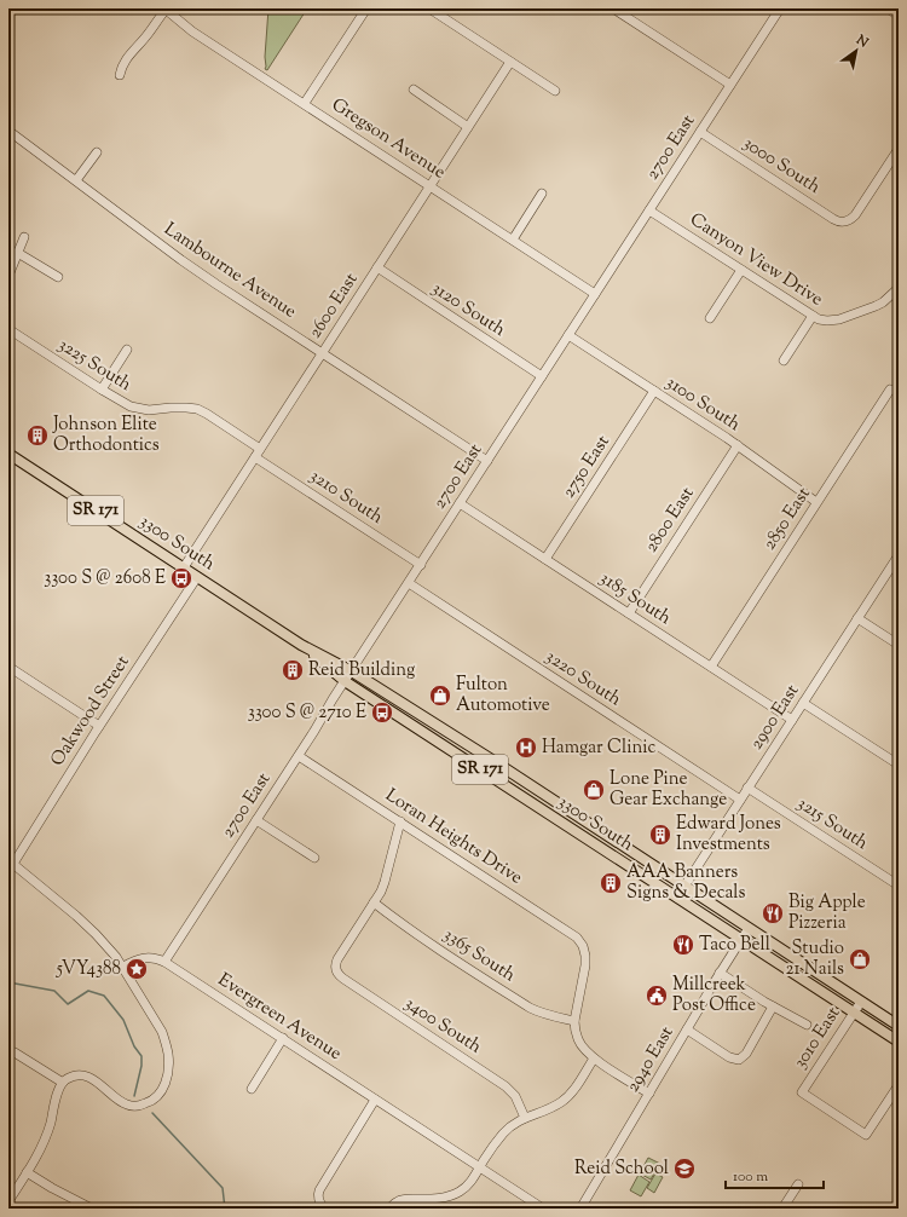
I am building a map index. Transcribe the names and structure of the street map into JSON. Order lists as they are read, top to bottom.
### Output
{
  "streets": {
    "main road": ["SR 171", "3300 South"],
    "street": [
      "Gregson Avenue",
      "2700 East",
      "3000 South",
      "Canyon View Drive",
      "Lambourne Avenue",
      "2600 East",
      "3120 South",
      "3225 South",
      "3100 South",
      "2750 East",
      "3210 South",
      "2850 East",
      "2800 East",
      "3185 South",
      "3220 South",
      "Oakwood Street",
      "2900 East",
      "3215 South",
      "Loran Heights Drive",
      "3365 South",
      "Evergreen Avenue",
      "3400 South",
      "3010 East",
      "2940 East"
    ]
  },
  "crossings": [
    ["Gregson Avenue", "2700 East"],
    ["Gregson Avenue", "2600 East"],
    ["2700 East", "3000 South"],
    ["2700 East", "Canyon View Drive"],
    ["2700 East", "Lambourne Avenue"],
    ["2700 East", "3120 South"],
    ["2700 East", "3100 South"],
    ["2700 East", "3210 South"],
    ["2700 East", "3300 South"],
    ["2700 East", "3185 South"],
    ["2700 East", "3220 South"],
    ["2700 East", "Loran Heights Drive"],
    ["2700 East", "Evergreen Avenue"],
    ["Lambourne Avenue", "2600 East"],
    ["2600 East", "3120 South"],
    ["2600 East", "3210 South"],
    ["2600 East", "3300 South"],
    ["3225 South", "3210 South"],
    ["3100 South", "2750 East"],
    ["3100 South", "2850 East"],
    ["3100 South", "2800 East"],
    ["2750 East", "3185 South"],
    ["2850 East", "3185 South"],
    ["2800 East", "3185 South"],
    ["3300 South", "Oakwood Street"],
    ["3300 South", "2900 East"],
    ["3300 South", "3010 East"],
    ["3300 South", "2940 East"],
    ["3185 South", "2900 East"],
    ["3220 South", "2900 East"],
    ["2900 East", "3215 South"],
    ["Loran Heights Drive", "3365 South"],
    ["3365 South", "3400 South"]
  ],
  "places": {
    "building": [
      "Johnson Elite Orthodontics",
      "Reid Building",
      "Edward Jones Investments",
      "AAA Banners Signs & Decals"
    ],
    "bus stop": ["3300 S @ 2608 E", "3300 S @ 2710 E"],
    "shop": ["Fulton Automotive", "Lone Pine Gear Exchange", "Studio 21 Nails"],
    "hospital": ["Hamgar Clinic"],
    "restaurant": ["Big Apple Pizzeria", "Taco Bell"],
    "place": ["5VY4388"],
    "public building": ["Millcreek Post Office"],
    "school or university": ["Reid School"]
  },
  "scale_bar": "100 m",
  "north": "top right"
}
